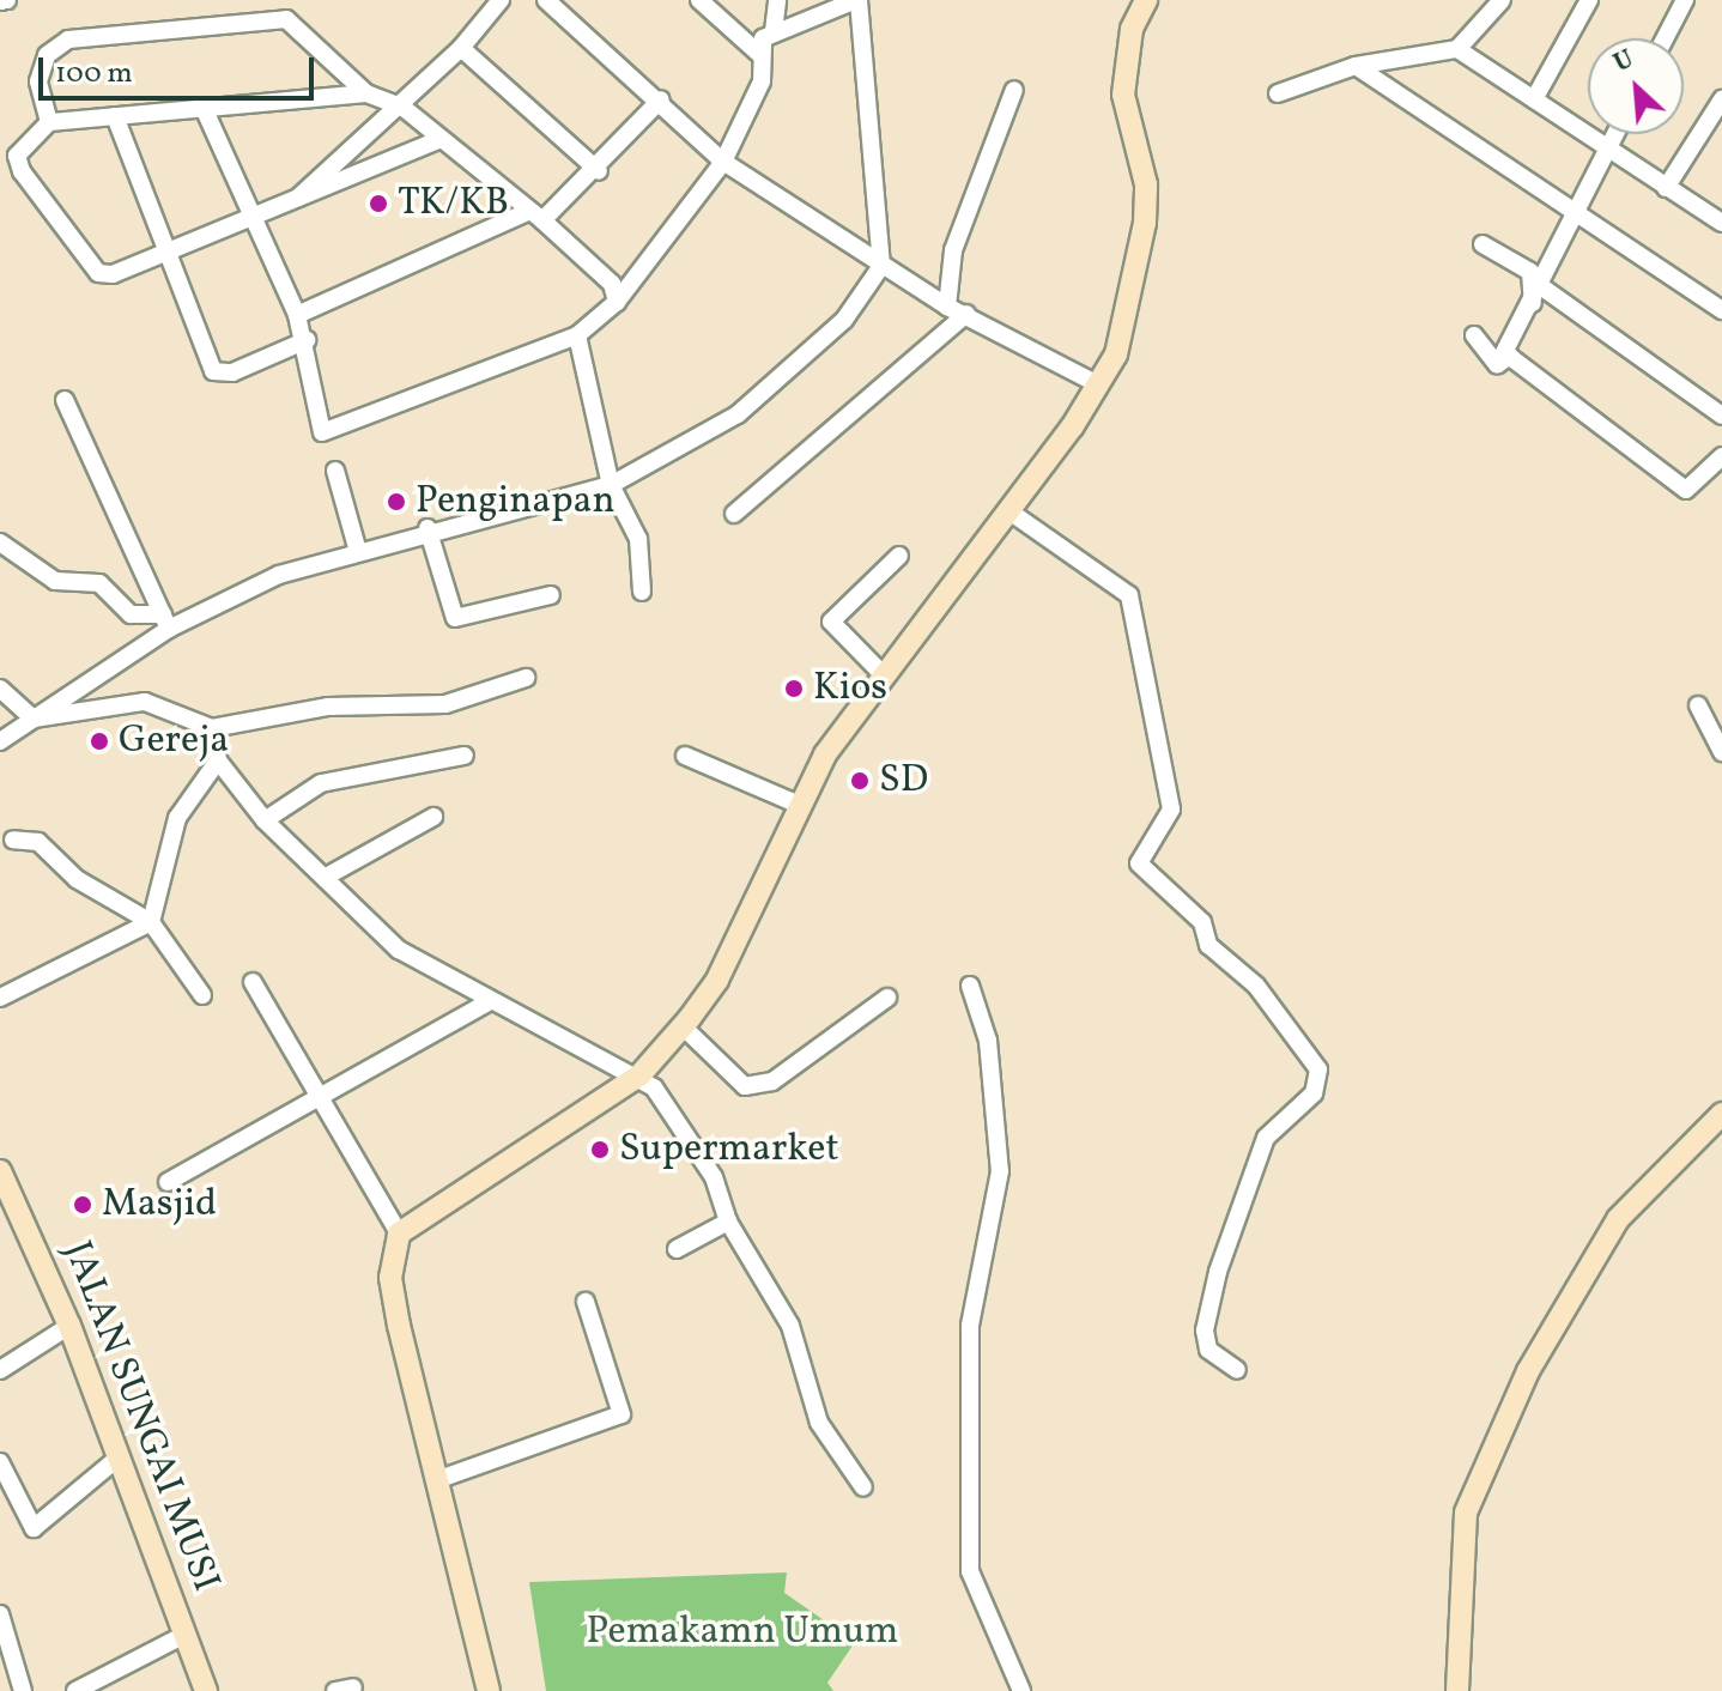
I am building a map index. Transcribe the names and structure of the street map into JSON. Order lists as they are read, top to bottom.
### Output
{
  "streets": {
    "street": ["JALAN SUNGAI MUSI"]
  },
  "parks": ["Pemakamn Umum"],
  "places": [
    "TK/KB",
    "Penginapan",
    "Kios",
    "Gereja",
    "SD",
    "Supermarket",
    "Masjid"
  ],
  "scale_bar": "100 m",
  "north": "top left"
}
